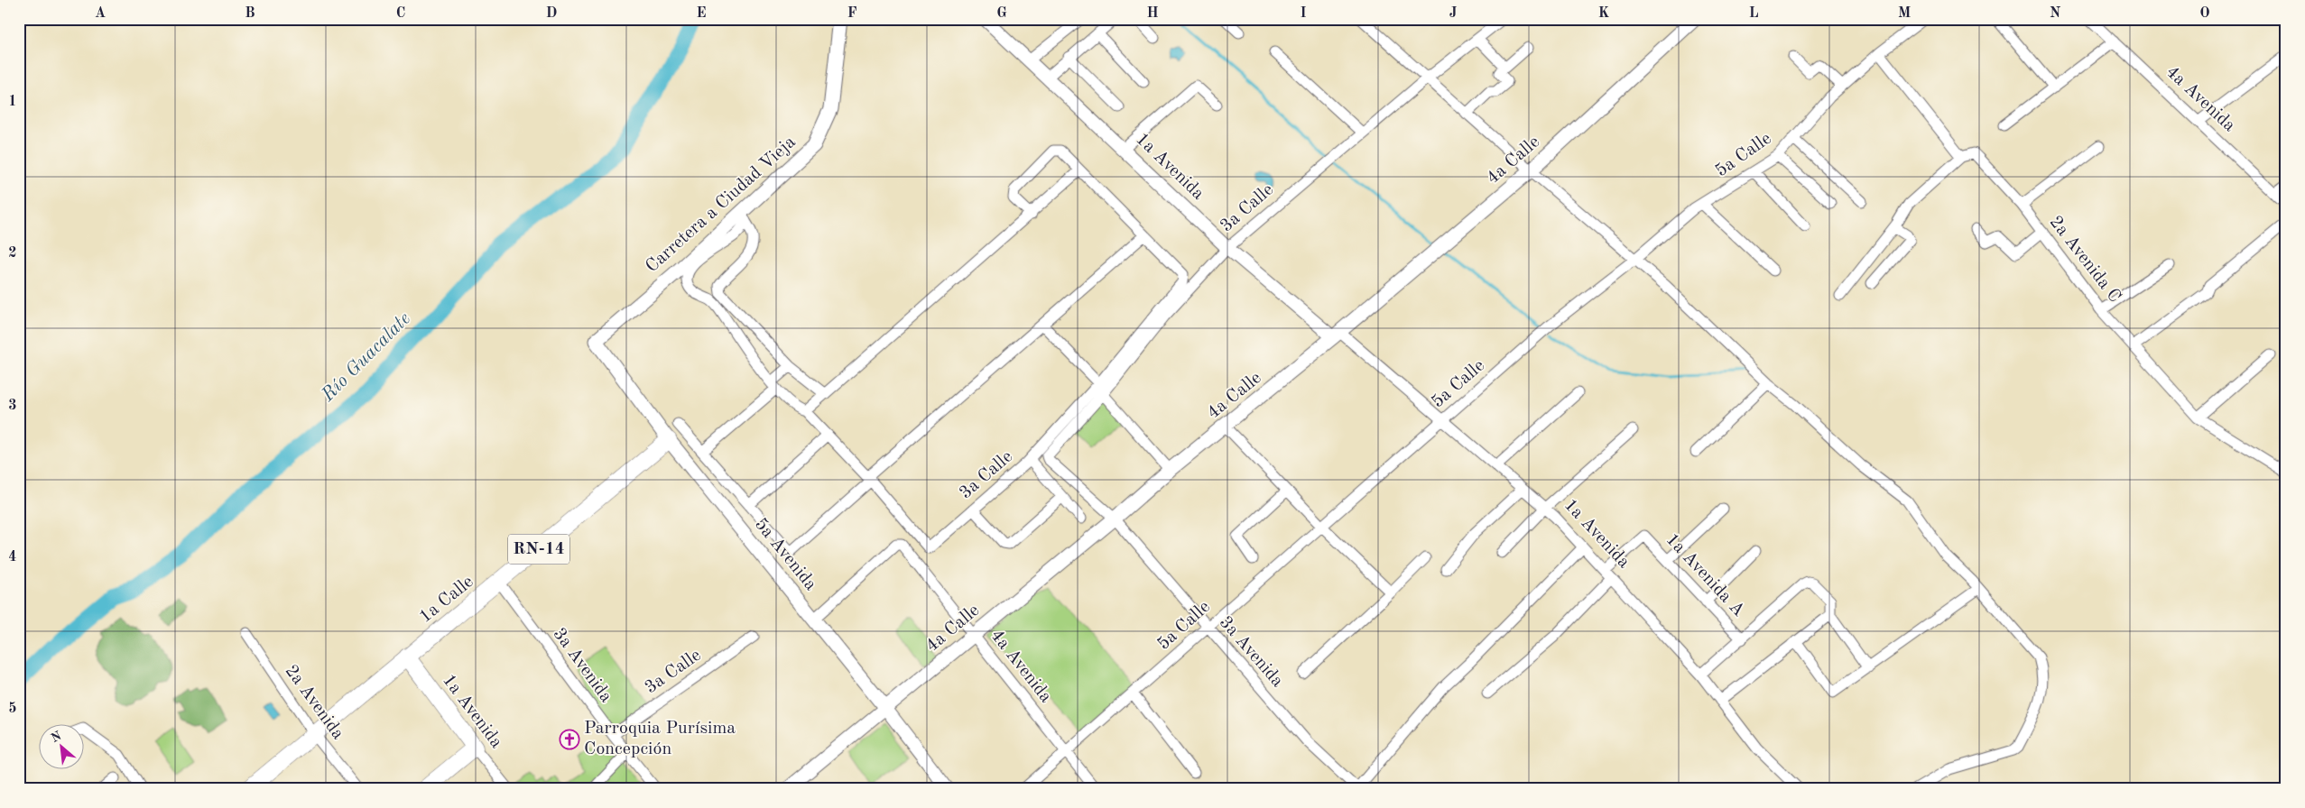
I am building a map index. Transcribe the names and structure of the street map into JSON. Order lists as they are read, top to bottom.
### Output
{
  "streets": {
    "main road": [
      "4a Calle",
      "1a Avenida",
      "Carretera a Ciudad Vieja",
      "RN-14",
      "5a Avenida",
      "1a Calle"
    ],
    "street": [
      "4a Avenida",
      "5a Calle",
      "3a Calle",
      "2a Avenida C",
      "1a Avenida A",
      "3a Avenida",
      "2a Avenida"
    ]
  },
  "crossings": [
    ["4a Avenida", "5a Calle"],
    ["4a Avenida", "4a Calle"],
    ["4a Avenida", "5a Avenida"],
    ["5a Calle", "1a Avenida"],
    ["5a Calle", "3a Avenida"],
    ["4a Calle", "1a Avenida"],
    ["4a Calle", "5a Avenida"],
    ["4a Calle", "3a Avenida"],
    ["1a Avenida", "3a Calle"],
    ["1a Avenida", "1a Avenida A"],
    ["1a Avenida", "1a Calle"],
    ["Carretera a Ciudad Vieja", "5a Avenida"],
    ["3a Calle", "3a Avenida"],
    ["5a Avenida", "1a Calle"],
    ["1a Calle", "3a Avenida"],
    ["1a Calle", "2a Avenida"]
  ],
  "water": ["Río Guacalate"],
  "places": {
    "church": ["Parroquia Purísima Concepción"]
  },
  "north": "top left",
  "grid": {
    "columns": [
      "A",
      "B",
      "C",
      "D",
      "E",
      "F",
      "G",
      "H",
      "I",
      "J",
      "K",
      "L",
      "M",
      "N",
      "O"
    ],
    "rows": [
      "1",
      "2",
      "3",
      "4",
      "5"
    ]
  }
}
